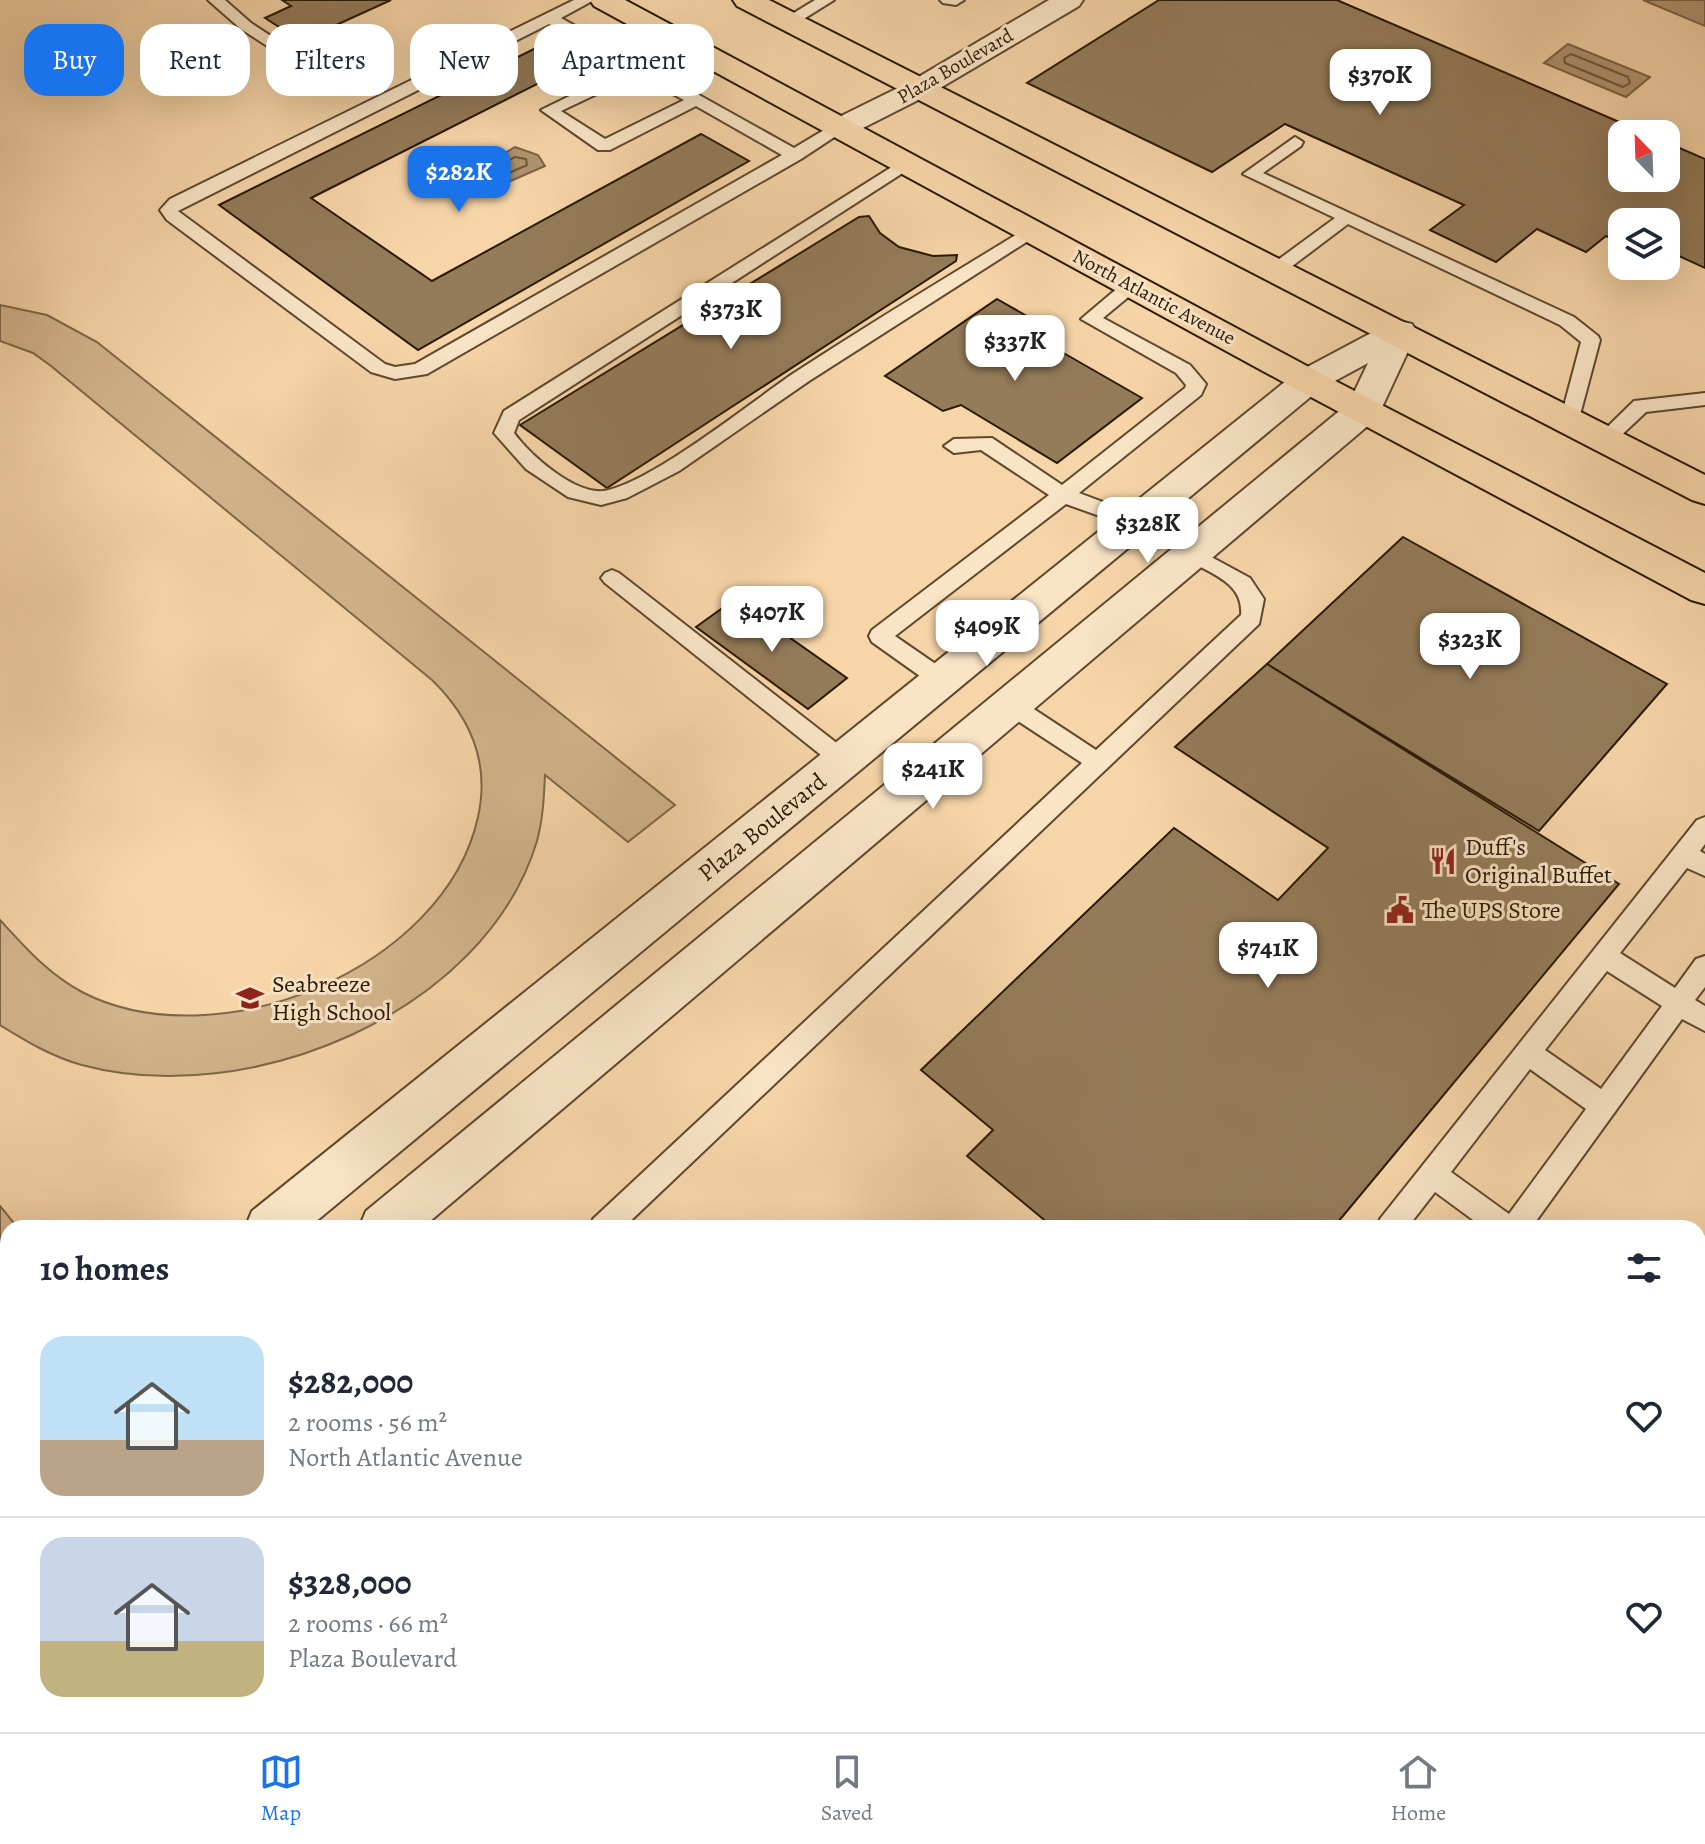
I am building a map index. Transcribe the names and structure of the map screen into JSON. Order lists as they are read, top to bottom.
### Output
{
  "streets": {
    "main road": ["North Atlantic Avenue"],
    "street": ["Plaza Boulevard"]
  },
  "crossings": [
    ["Plaza Boulevard", "North Atlantic Avenue"]
  ],
  "places": {
    "restaurant": ["Duff's Original Buffet"],
    "public building": ["The UPS Store"],
    "school or university": ["Seabreeze High School"]
  },
  "north": "top left",
  "page": {
    "chip": [
      "Buy",
      "Rent",
      "Filters",
      "New",
      "Apartment"
    ],
    "price": [
      "$370K",
      "$282K",
      "$373K",
      "$337K",
      "$328K",
      "$407K",
      "$409K",
      "$323K",
      "$241K",
      "$741K"
    ],
    "heading": "10 homes",
    "list": [
      {
        "name": "$282,000",
        "note": "2 rooms · 56 m² · North Atlantic Avenue"
      },
      {
        "name": "$328,000",
        "note": "2 rooms · 66 m² · Plaza Boulevard"
      }
    ],
    "tabs": ["Map", "Saved", "Home"]
  }
}
